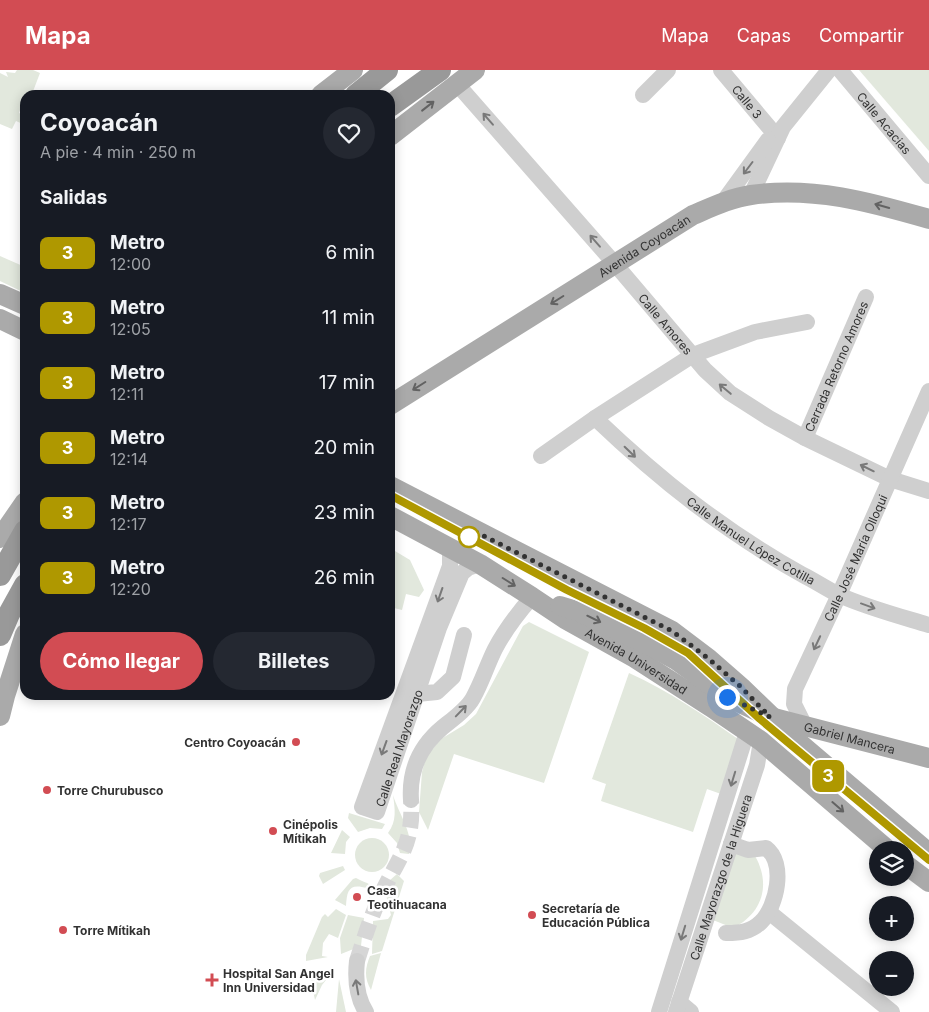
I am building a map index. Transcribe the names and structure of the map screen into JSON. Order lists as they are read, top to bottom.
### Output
{
  "streets": {
    "main road": ["Avenida Coyoacán", "Avenida Universidad", "Gabriel Mancera"],
    "street": [
      "Calle 3",
      "Calle Acacias",
      "Calle Amores",
      "Cerrada Retorno Amores",
      "Calle Manuel López Cotilla",
      "Calle José María Olloqui",
      "Calle Real Mayorazgo",
      "Calle Mayorazgo de la Higuera"
    ]
  },
  "crossings": [
    ["Avenida Coyoacán", "Calle Amores"],
    ["Calle Amores", "Cerrada Retorno Amores"],
    ["Calle Amores", "Calle José María Olloqui"],
    ["Calle Manuel López Cotilla", "Calle José María Olloqui"],
    ["Calle José María Olloqui", "Gabriel Mancera"],
    ["Avenida Universidad", "Gabriel Mancera"],
    ["Avenida Universidad", "Calle Real Mayorazgo"],
    ["Avenida Universidad", "Calle Mayorazgo de la Higuera"],
    ["Gabriel Mancera", "Calle Mayorazgo de la Higuera"]
  ],
  "one_way": [
    "Avenida Coyoacán",
    "Calle Amores",
    "Calle Manuel López Cotilla",
    "Calle José María Olloqui"
  ],
  "places": {
    "other": [
      "Centro Coyoacán",
      "Torre Churubusco",
      "Cinépolis Mítikah",
      "Casa Teotihuacana",
      "Secretaría de Educación Pública",
      "Torre Mítikah"
    ],
    "health": ["Hospital San Angel Inn Universidad"]
  },
  "lines": ["metro line 3"],
  "page": {
    "header": "Mapa",
    "nav": ["Mapa", "Capas", "Compartir"],
    "on_map": "3",
    "heading": [
      ["Coyoacán", "A pie · 4 min · 250 m"],
      "Salidas"
    ],
    "list": [
      {
        "mark": "3",
        "name": "Metro",
        "note": "12:00",
        "value": "6 min"
      },
      {
        "mark": "3",
        "name": "Metro",
        "note": "12:05",
        "value": "11 min"
      },
      {
        "mark": "3",
        "name": "Metro",
        "note": "12:11",
        "value": "17 min"
      },
      {
        "mark": "3",
        "name": "Metro",
        "note": "12:14",
        "value": "20 min"
      },
      {
        "mark": "3",
        "name": "Metro",
        "note": "12:17",
        "value": "23 min"
      },
      {
        "mark": "3",
        "name": "Metro",
        "note": "12:20",
        "value": "26 min"
      }
    ],
    "buttons": ["Cómo llegar", "Billetes"],
    "map_buttons": ["+", "−"]
  }
}
